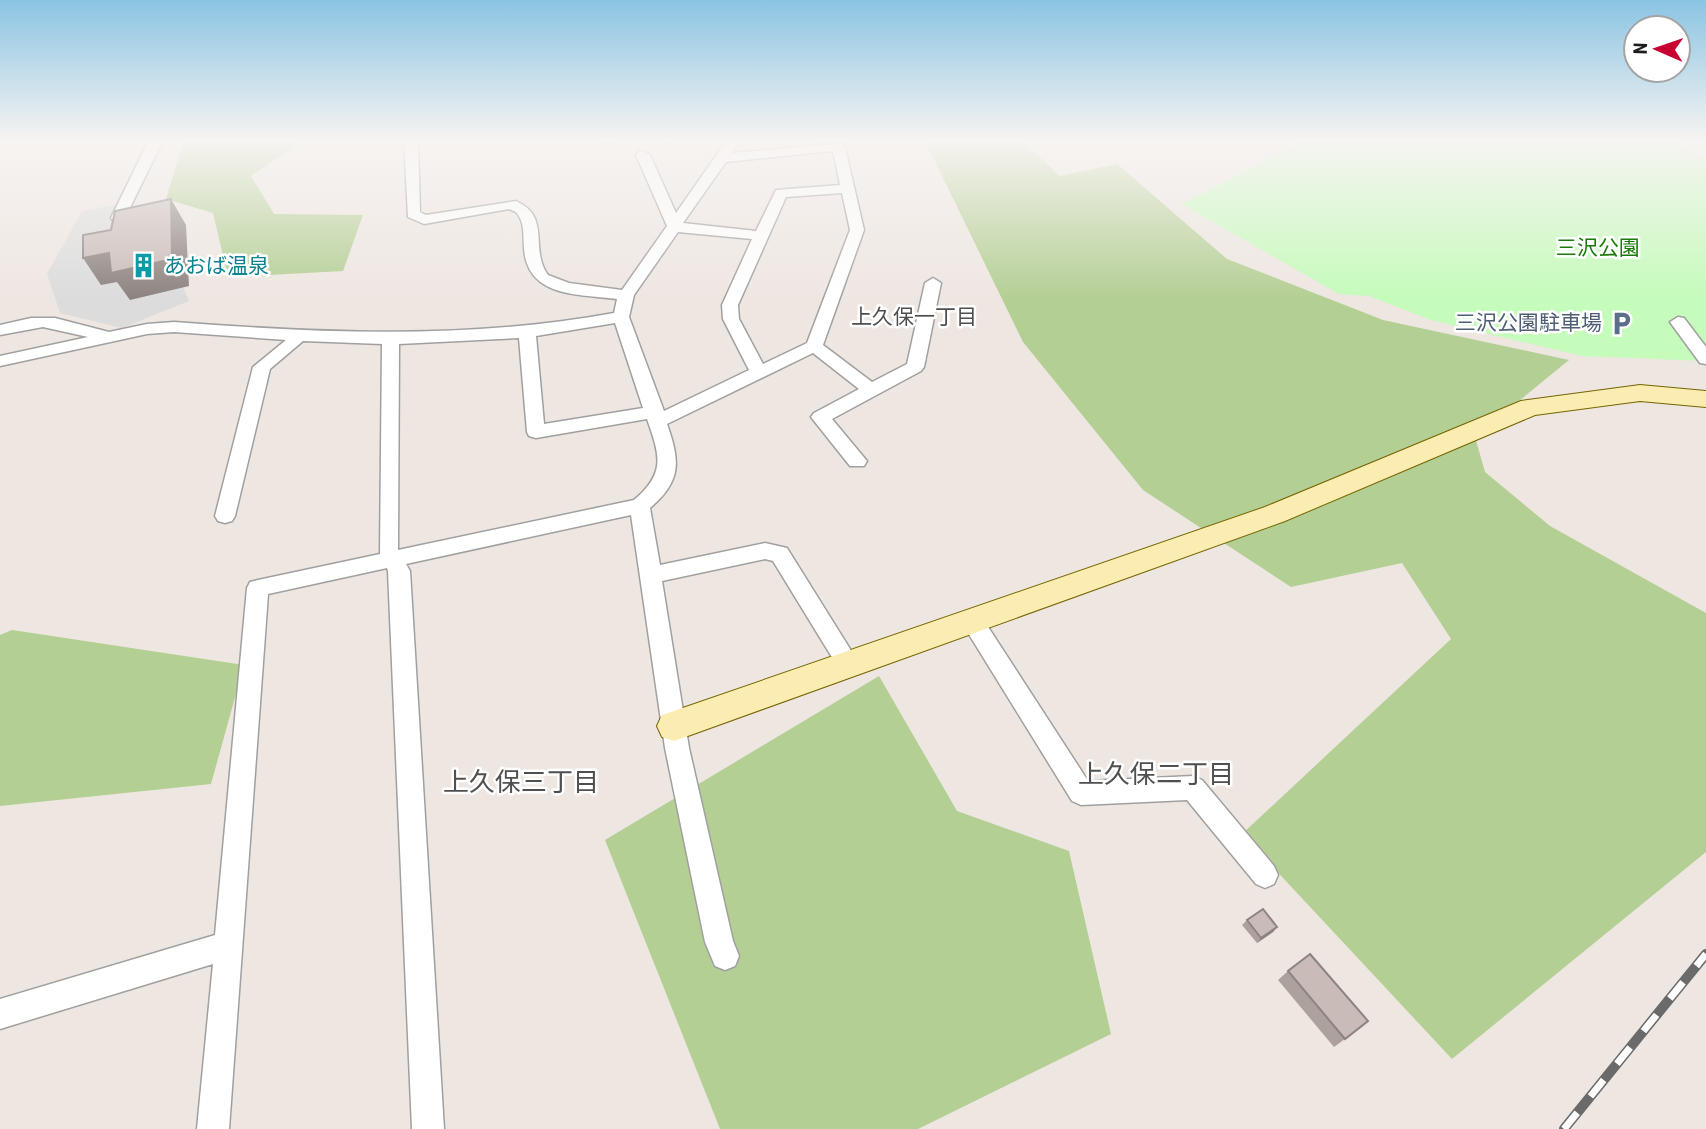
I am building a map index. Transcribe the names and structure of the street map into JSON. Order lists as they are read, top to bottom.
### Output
{
  "districts": ["上久保一丁目", "上久保二丁目", "上久保三丁目"],
  "parks": ["三沢公園"],
  "places": {
    "building": ["あおば温泉"],
    "parking": ["三沢公園駐車場"]
  },
  "north": "left"
}
